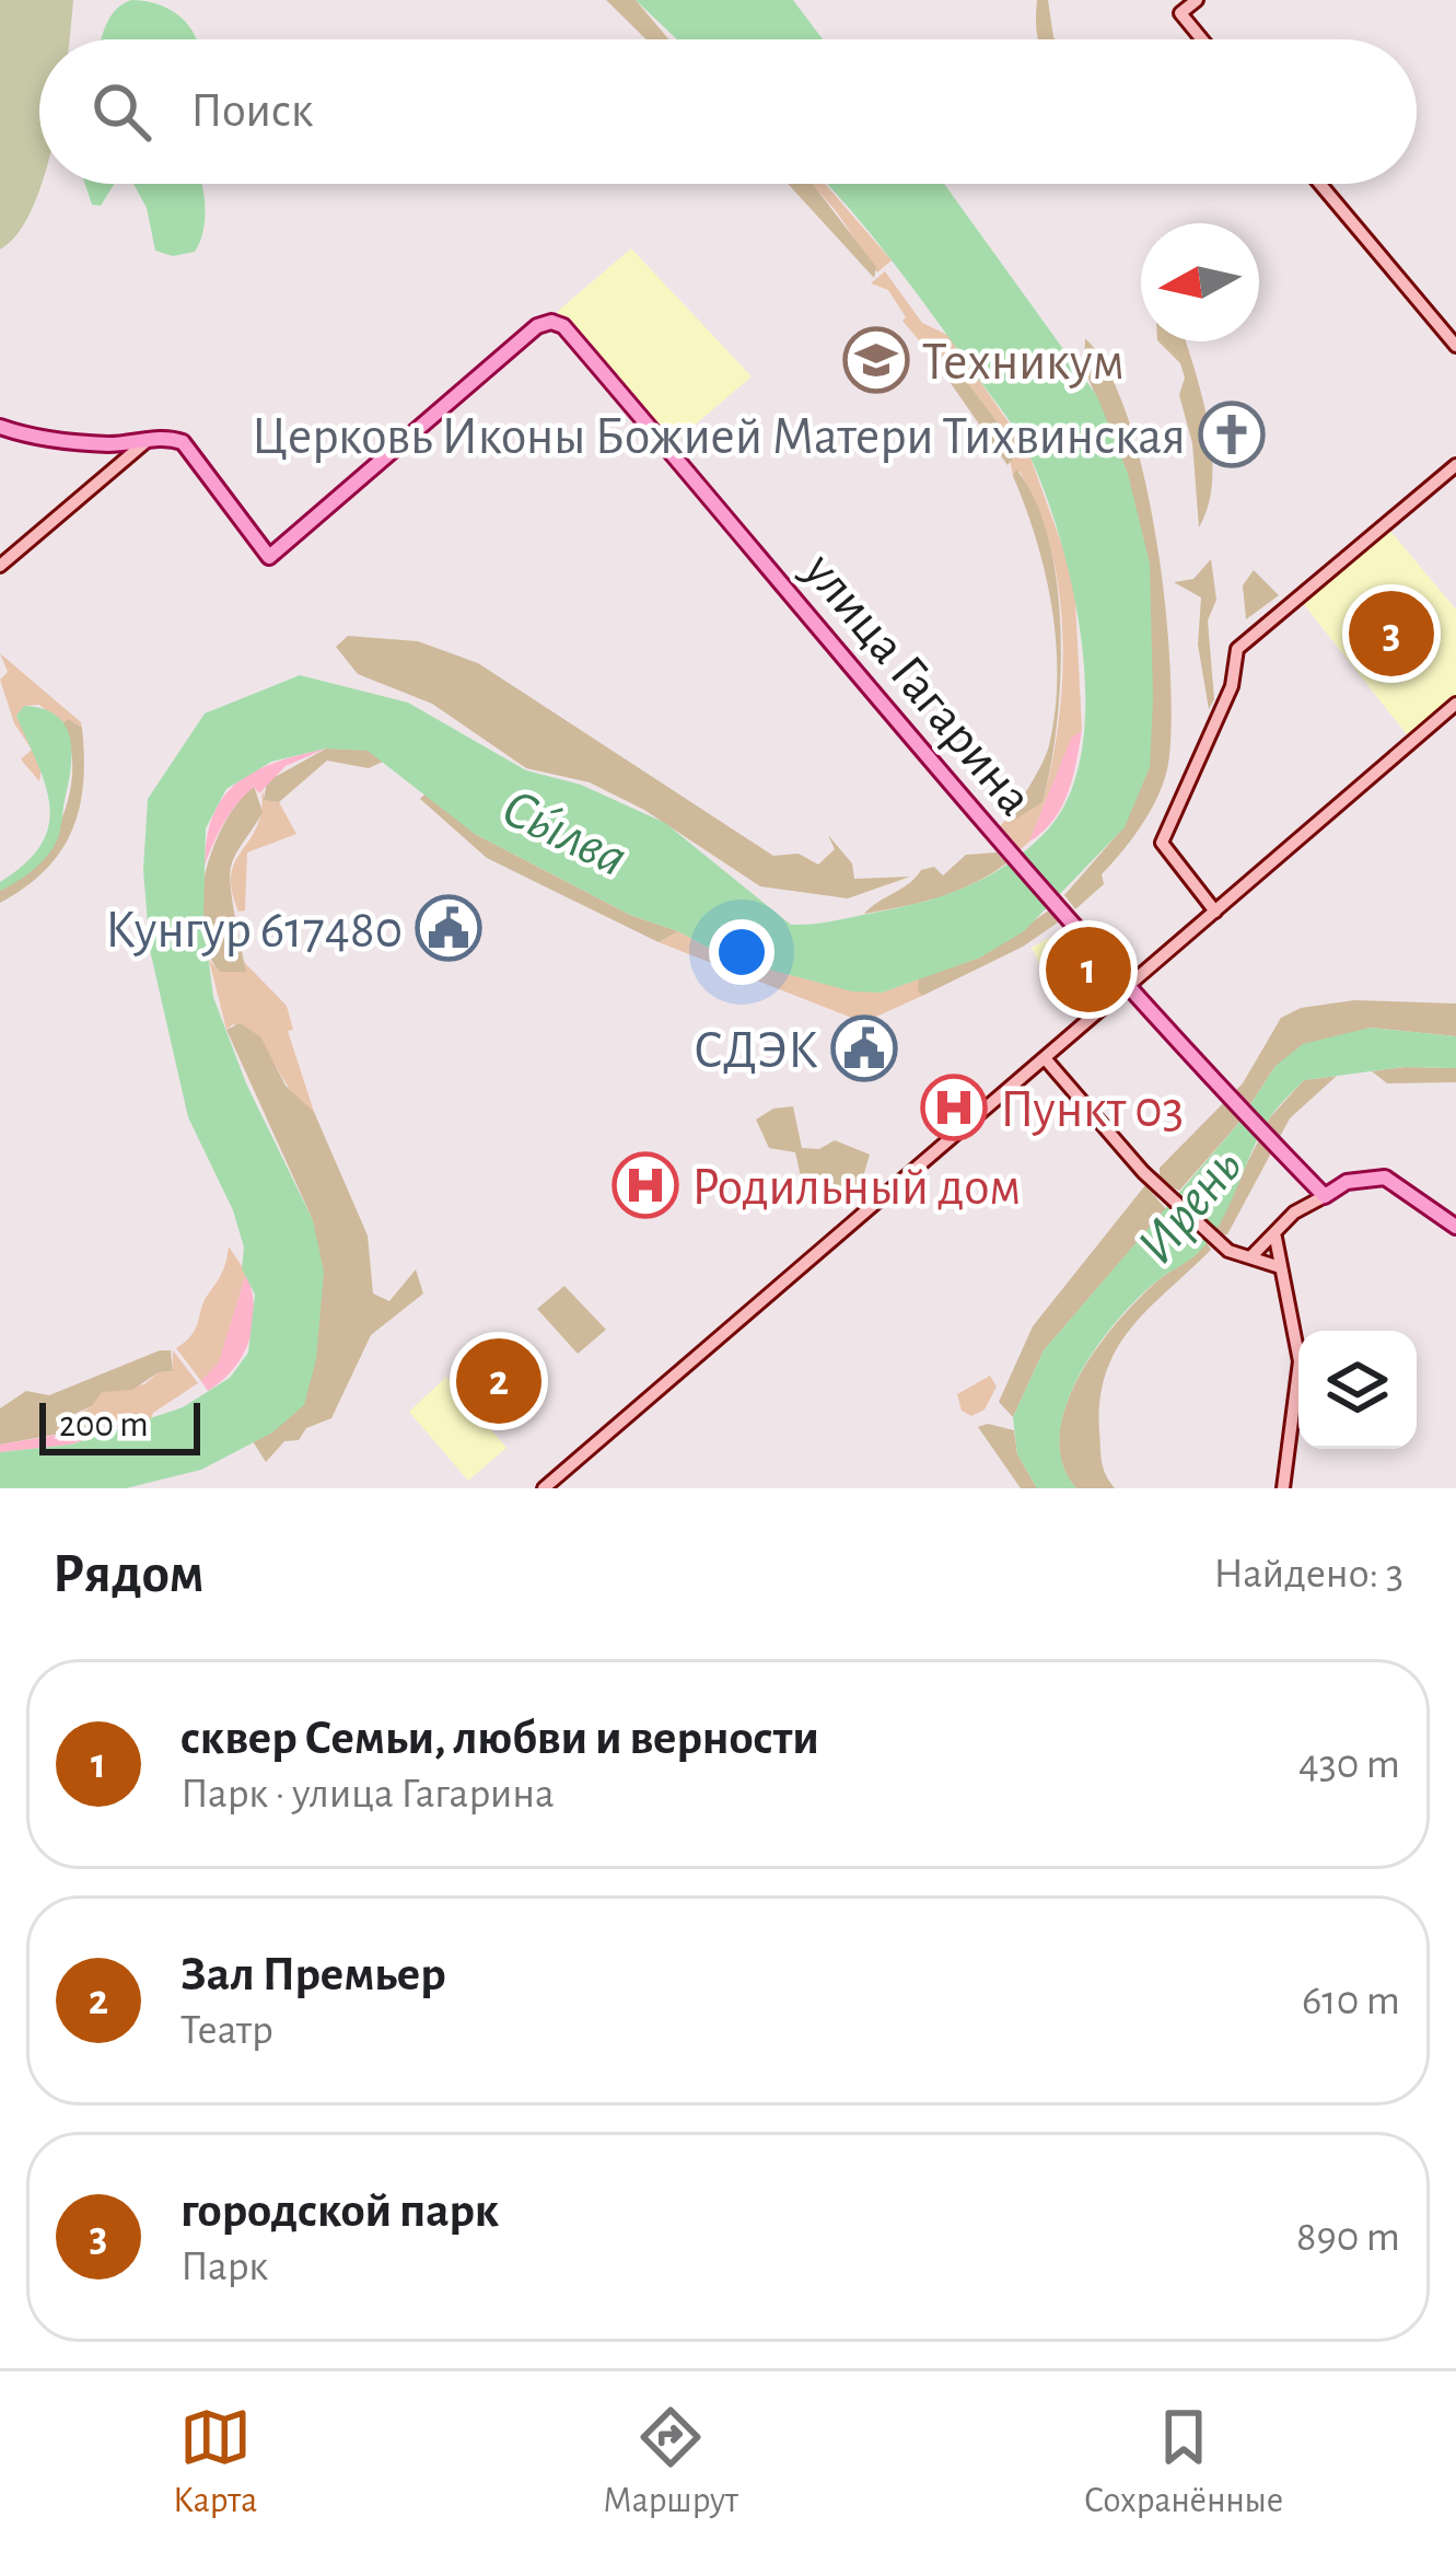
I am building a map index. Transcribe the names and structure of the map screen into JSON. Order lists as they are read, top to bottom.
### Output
{
  "streets": {
    "main road": ["улица Гагарина"]
  },
  "water": ["Сы́лва", "Ирень"],
  "places": {
    "school or university": ["Техникум"],
    "church": ["Церковь Иконы Божией Матери Тихвинская"],
    "public building": ["Кунгур 617480", "СДЭК"],
    "hospital": ["Пункт 03", "Родильный дом"]
  },
  "scale_bar": "200 m",
  "north": "left",
  "page": {
    "search": "Поиск",
    "pins": ["3", "1", "2"],
    "scale": "200 m",
    "heading": ["Рядом", "Найдено: 3"],
    "list": [
      {
        "mark": "1",
        "name": "сквер Семьи, любви и верности",
        "note": "Парк · улица Гагарина",
        "value": "430 m"
      },
      {
        "mark": "2",
        "name": "Зал Премьер",
        "note": "Театр",
        "value": "610 m"
      },
      {
        "mark": "3",
        "name": "городской парк",
        "note": "Парк",
        "value": "890 m"
      }
    ],
    "nav": ["Карта", "Маршрут", "Сохранённые"]
  }
}
